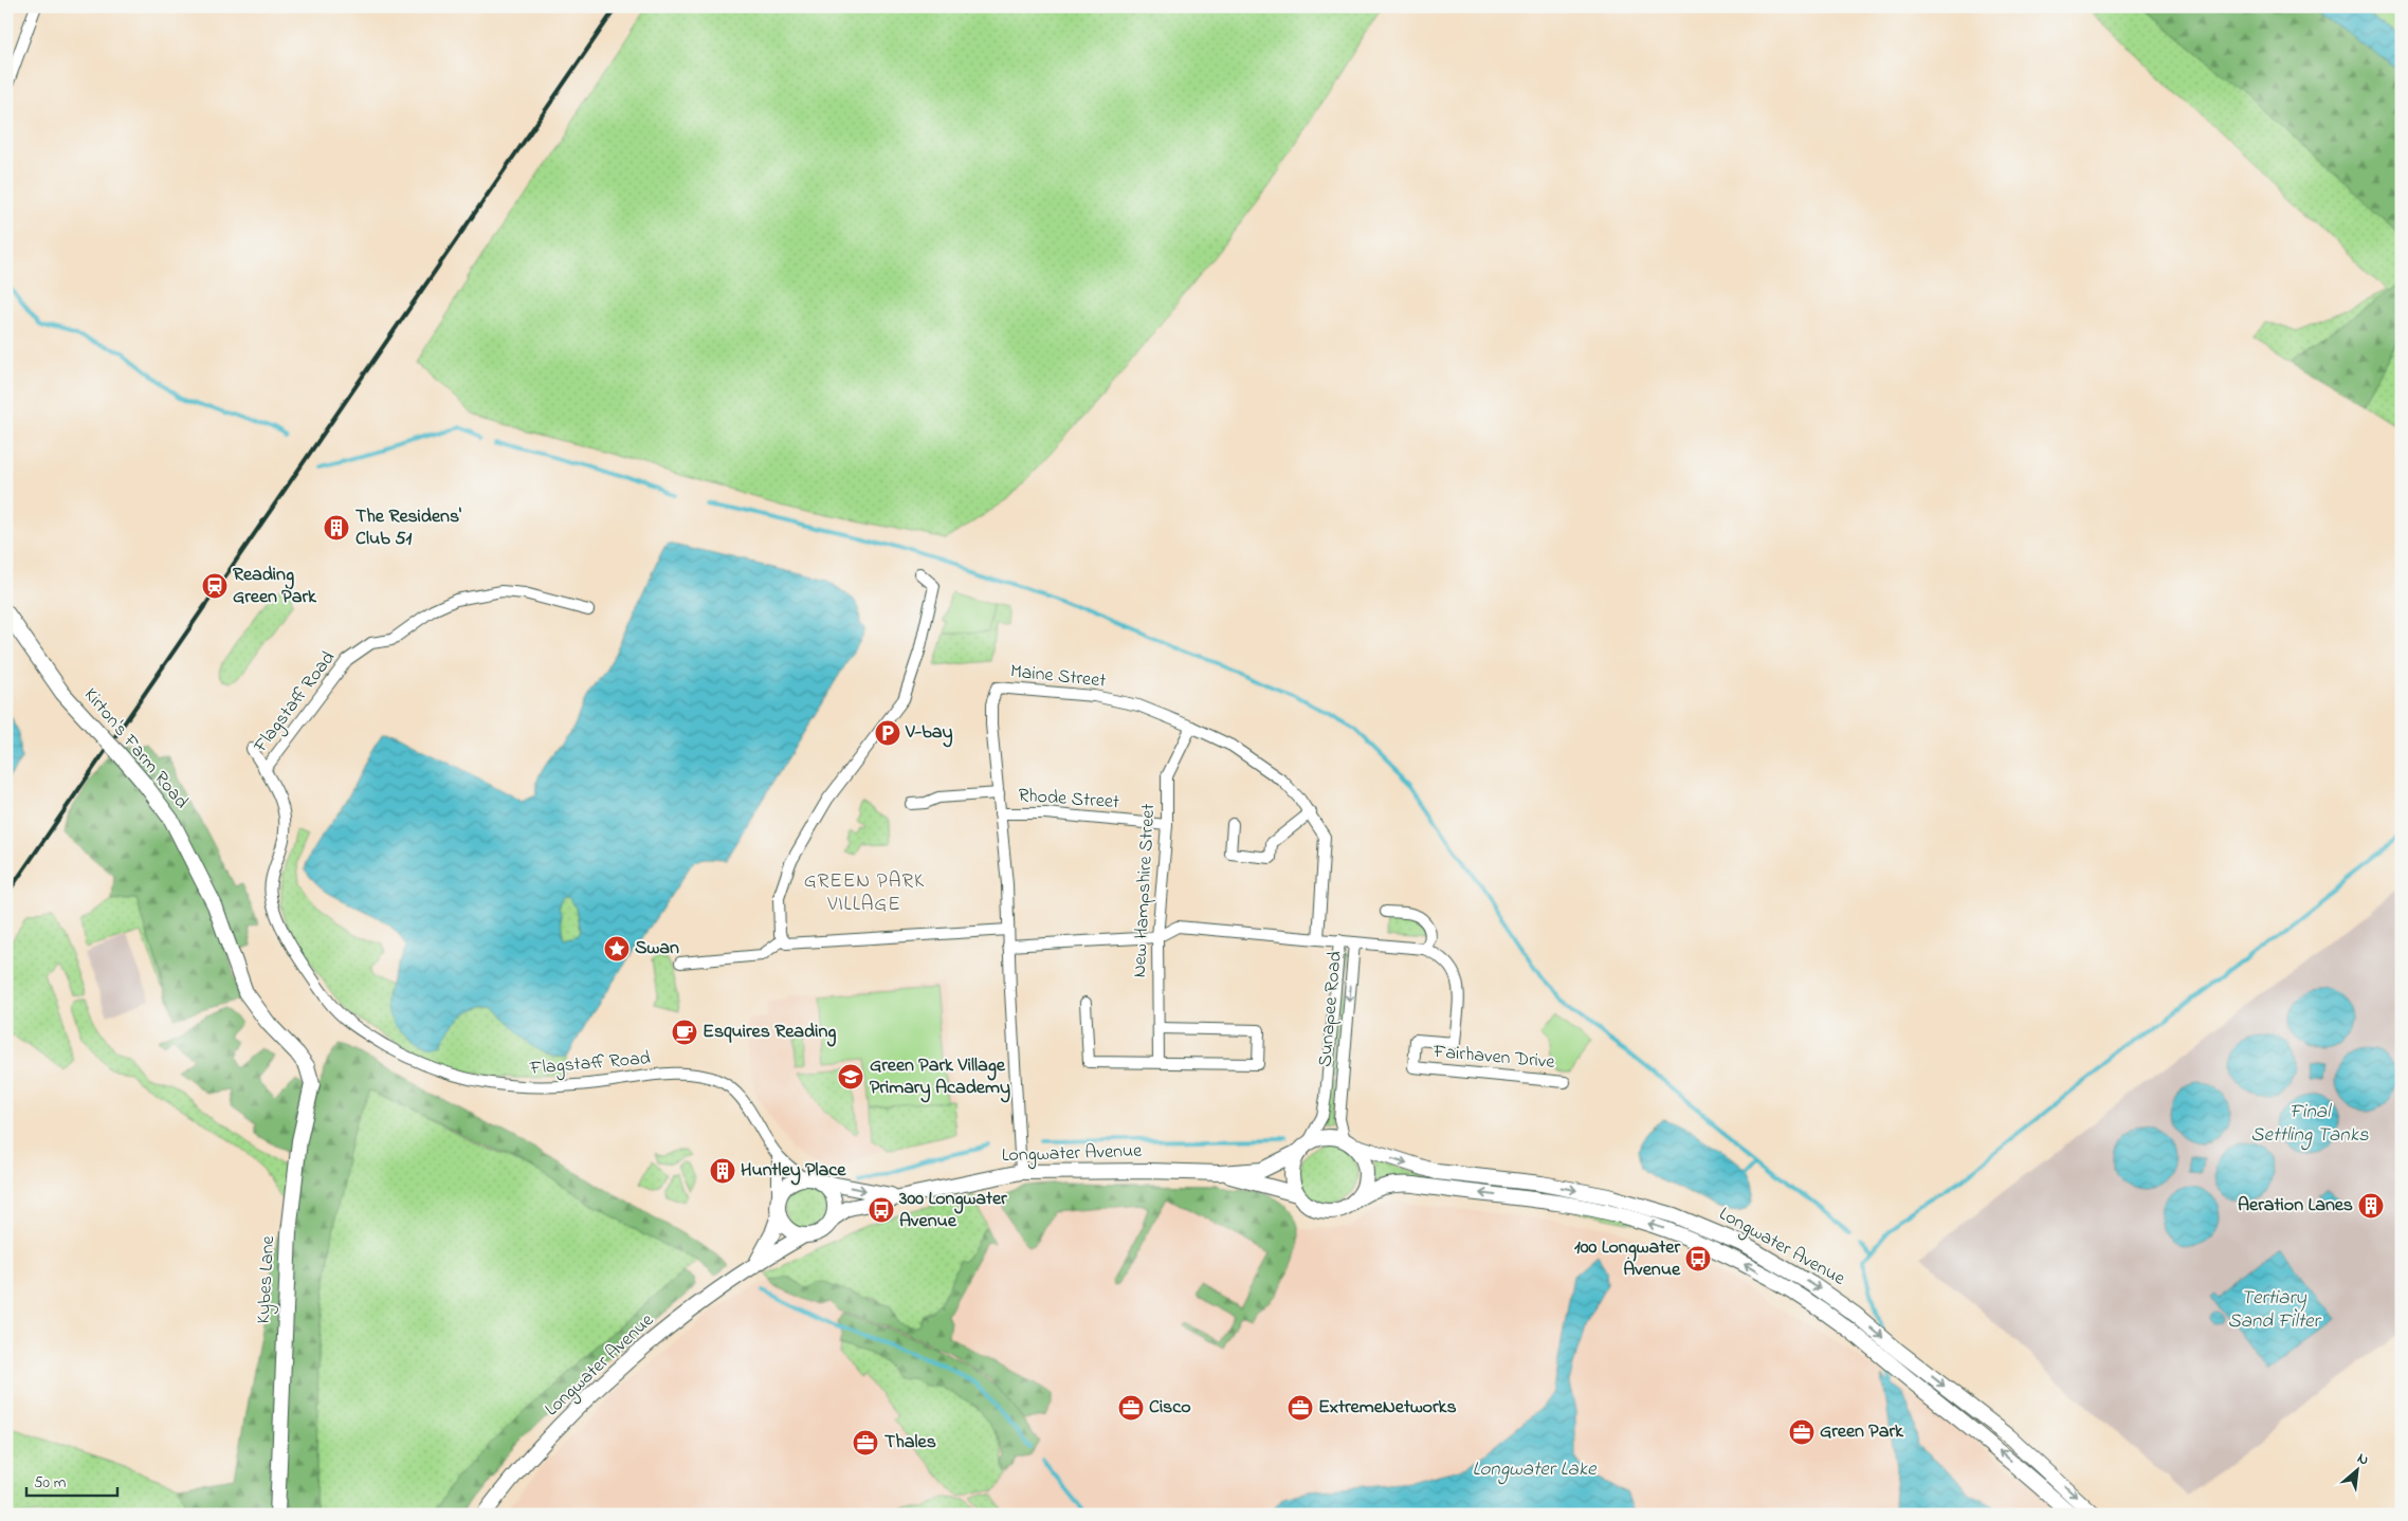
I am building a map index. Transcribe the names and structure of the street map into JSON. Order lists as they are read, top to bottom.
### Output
{
  "streets": {
    "street": [
      "Maine Street",
      "Flagstaff Road",
      "Kirton's Farm Road",
      "Rhode Street",
      "New Hampshire Street",
      "Sunapee Road",
      "Fairhaven Drive",
      "Longwater Avenue",
      "Kybes Lane"
    ]
  },
  "crossings": [
    ["Maine Street", "Rhode Street"],
    ["Maine Street", "New Hampshire Street"],
    ["Maine Street", "Longwater Avenue"],
    ["Flagstaff Road", "Longwater Avenue"],
    ["Kirton's Farm Road", "Kybes Lane"],
    ["Rhode Street", "New Hampshire Street"],
    ["Sunapee Road", "Fairhaven Drive"],
    ["Sunapee Road", "Longwater Avenue"]
  ],
  "districts": ["GREEN PARK VILLAGE"],
  "water": ["Final Settling Tanks", "Tertiary Sand Filter", "Longwater Lake"],
  "places": {
    "building": ["The Residens' Club 51", "Huntley Place", "Aeration Lanes"],
    "station": ["Reading Green Park"],
    "parking": ["V-bay"],
    "place": ["Swan"],
    "cafe": ["Esquires Reading"],
    "school or university": ["Green Park Village Primary Academy"],
    "bus stop": ["300 Longwater Avenue", "100 Longwater Avenue"],
    "office": [
      "Cisco",
      "ExtremeNetworks",
      "Green Park",
      "Thales"
    ]
  },
  "scale_bar": "50 m",
  "north": "top right"
}
